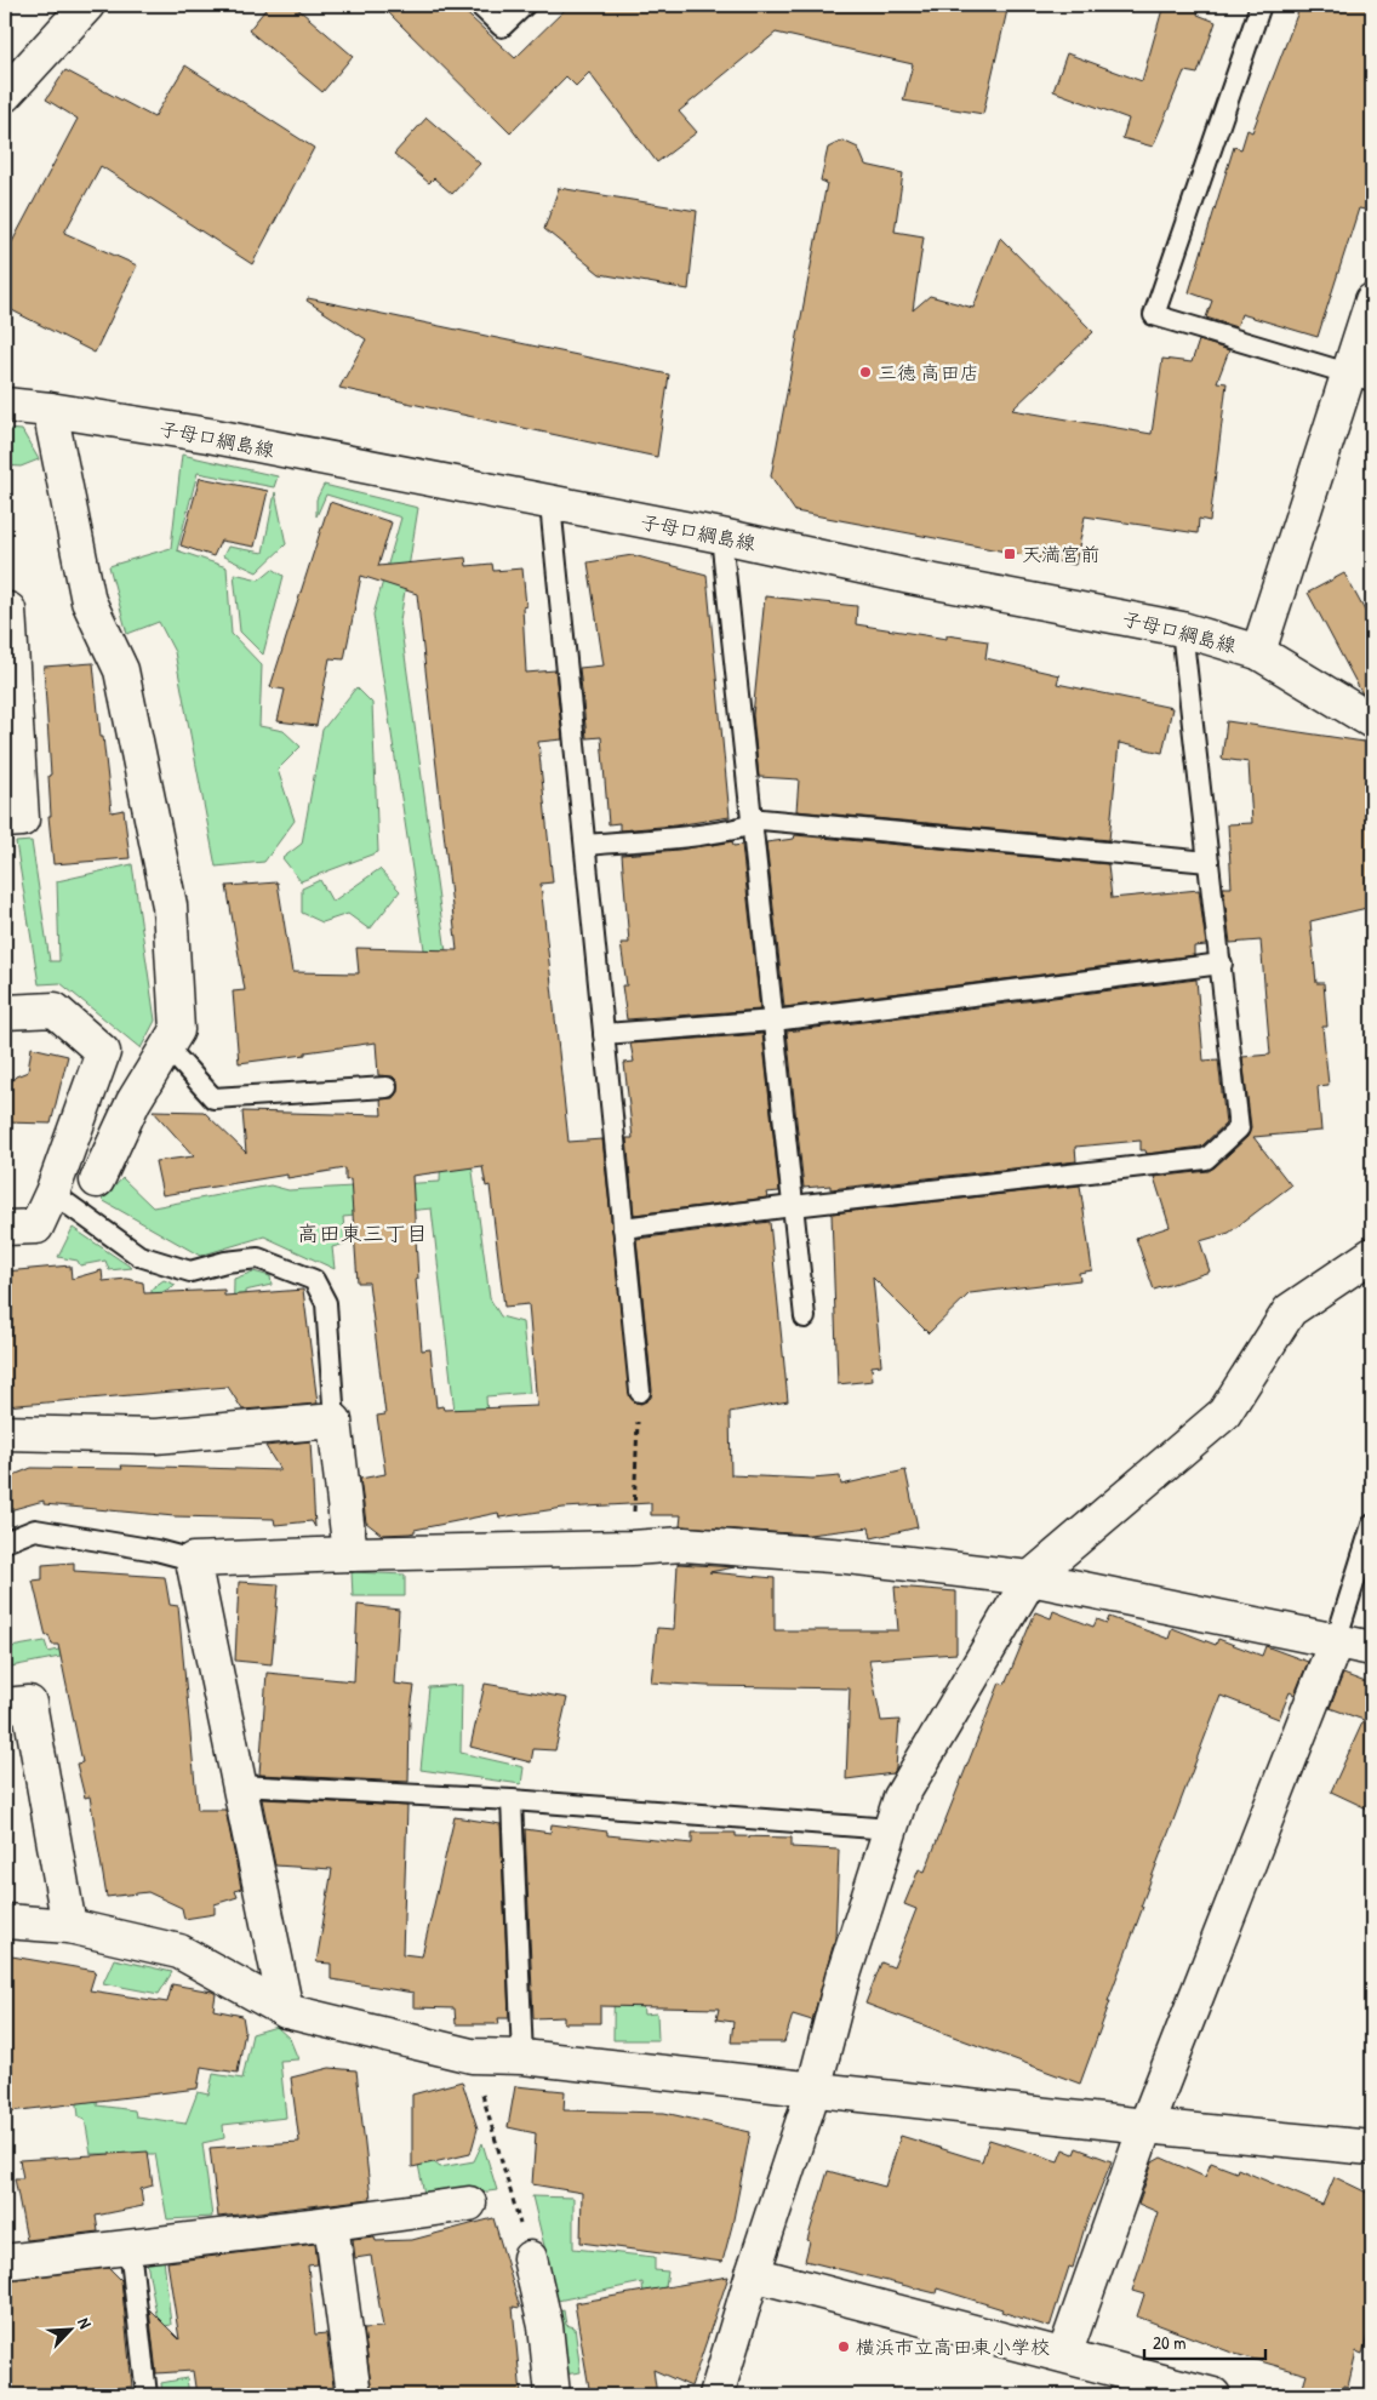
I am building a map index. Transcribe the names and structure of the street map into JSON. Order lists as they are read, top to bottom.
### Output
{
  "streets": {
    "street": ["子母口綱島線"]
  },
  "districts": ["高田東三丁目"],
  "places": {
    "other": ["三徳 高田店", "横浜市立高田東小学校"],
    "transit": ["天満宮前"]
  },
  "scale_bar": "20 m",
  "north": "top right"
}
